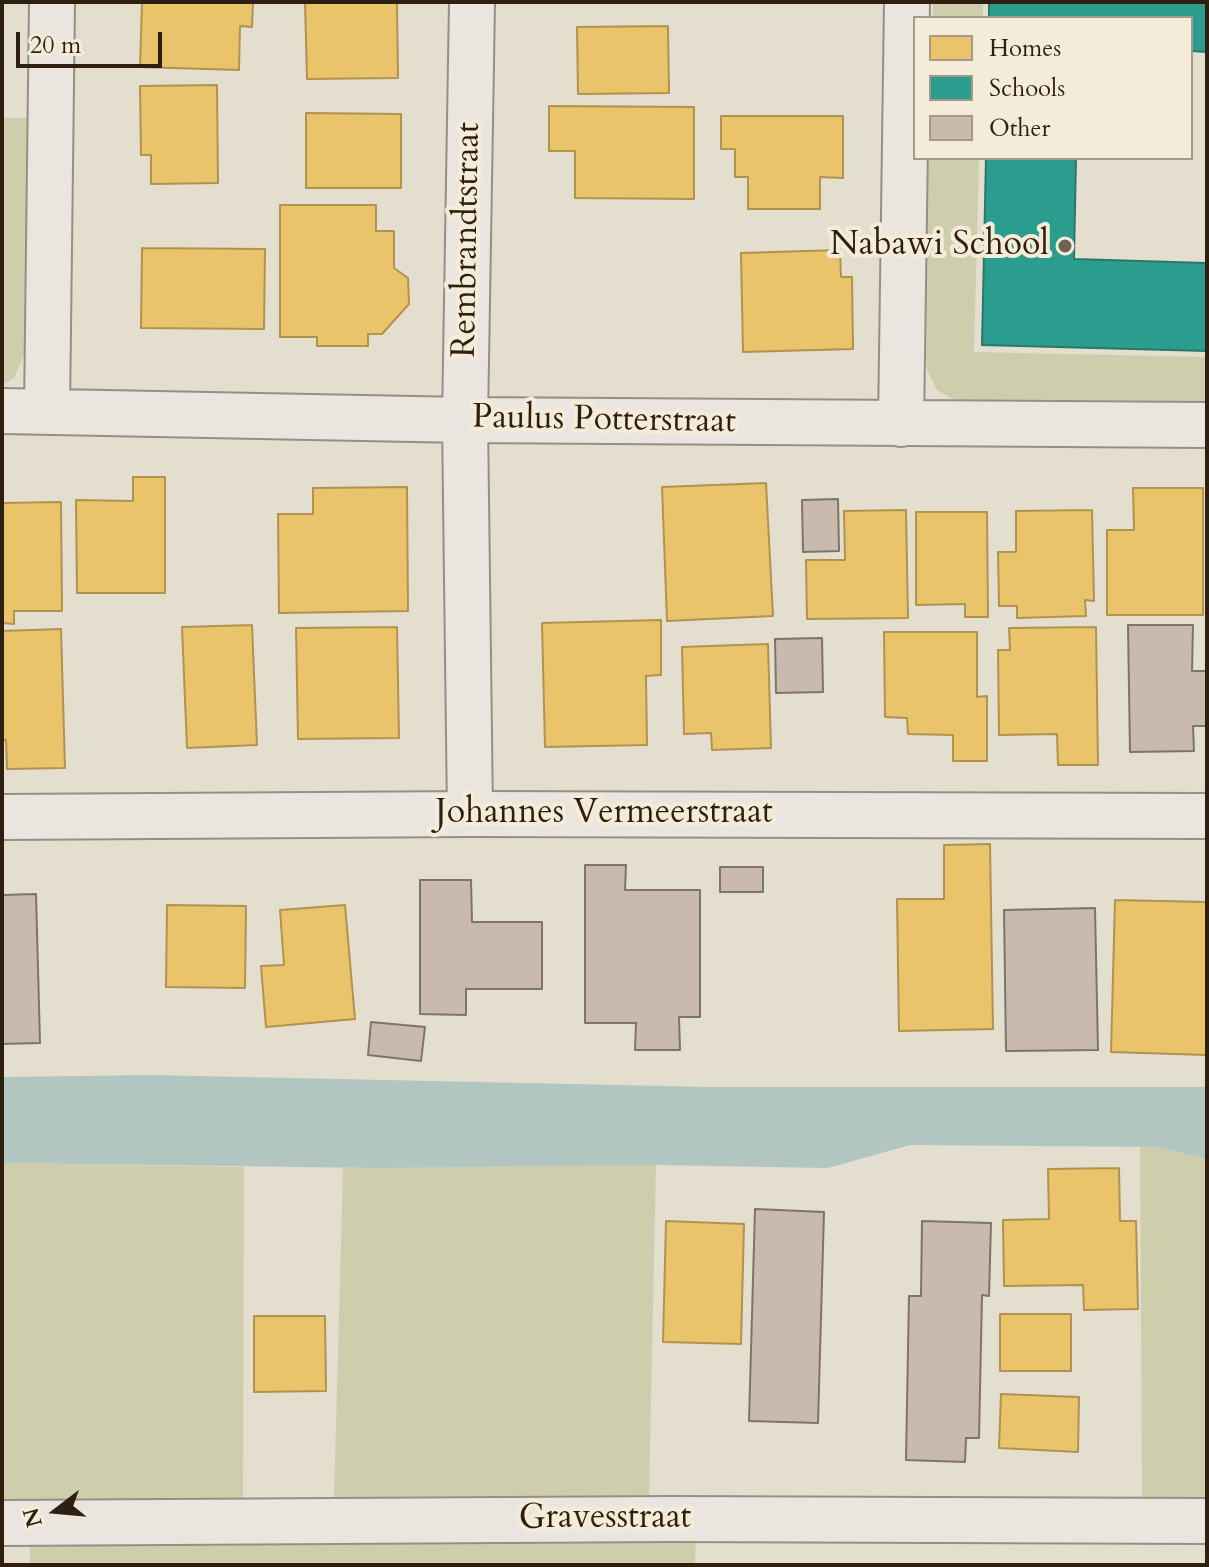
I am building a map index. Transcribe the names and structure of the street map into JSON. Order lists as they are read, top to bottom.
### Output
{
  "streets": {
    "street": [
      "Rembrandtstraat",
      "Paulus Potterstraat",
      "Johannes Vermeerstraat",
      "Gravesstraat"
    ]
  },
  "crossings": [
    ["Rembrandtstraat", "Paulus Potterstraat"],
    ["Rembrandtstraat", "Johannes Vermeerstraat"]
  ],
  "places": ["Nabawi School"],
  "legend": ["Homes", "Schools", "Other"],
  "scale_bar": "20 m",
  "north": "left"
}
